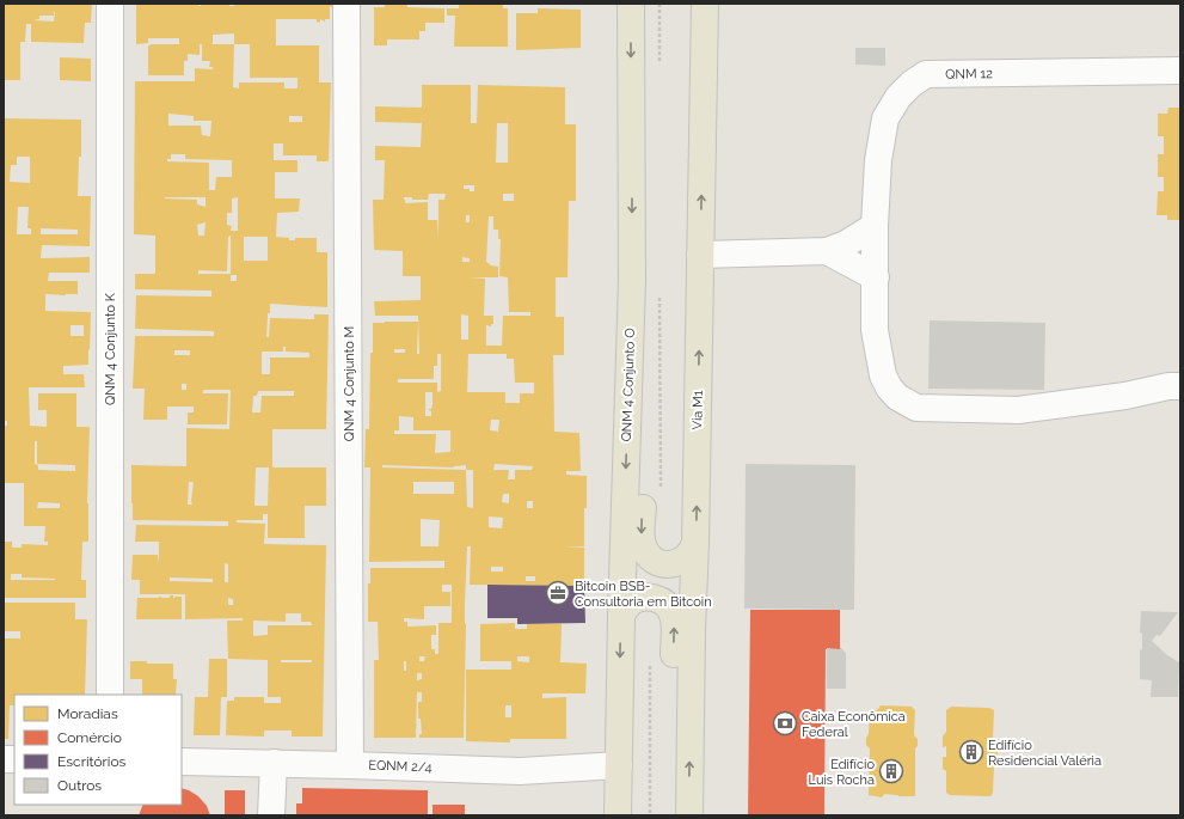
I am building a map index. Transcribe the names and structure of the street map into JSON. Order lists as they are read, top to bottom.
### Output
{
  "streets": {
    "main road": ["QNM 4 Conjunto O", "Via M1"],
    "street": [
      "QNM 12",
      "QNM 4 Conjunto K",
      "QNM 4 Conjunto M",
      "EQNM 2/4"
    ]
  },
  "crossings": [
    ["QNM 4 Conjunto M", "EQNM 2/4"],
    ["QNM 4 Conjunto O", "EQNM 2/4"]
  ],
  "one_way": ["QNM 4 Conjunto O", "Via M1"],
  "places": {
    "office": ["Bitcoin BSB- Consultoria em Bitcoin"],
    "bank": ["Caixa Econômica Federal"],
    "building": ["Edifício Residencial Valéria", "Edifício Luis Rocha"]
  },
  "legend": [
    "Moradias",
    "Comércio",
    "Escritórios",
    "Outros"
  ]
}
